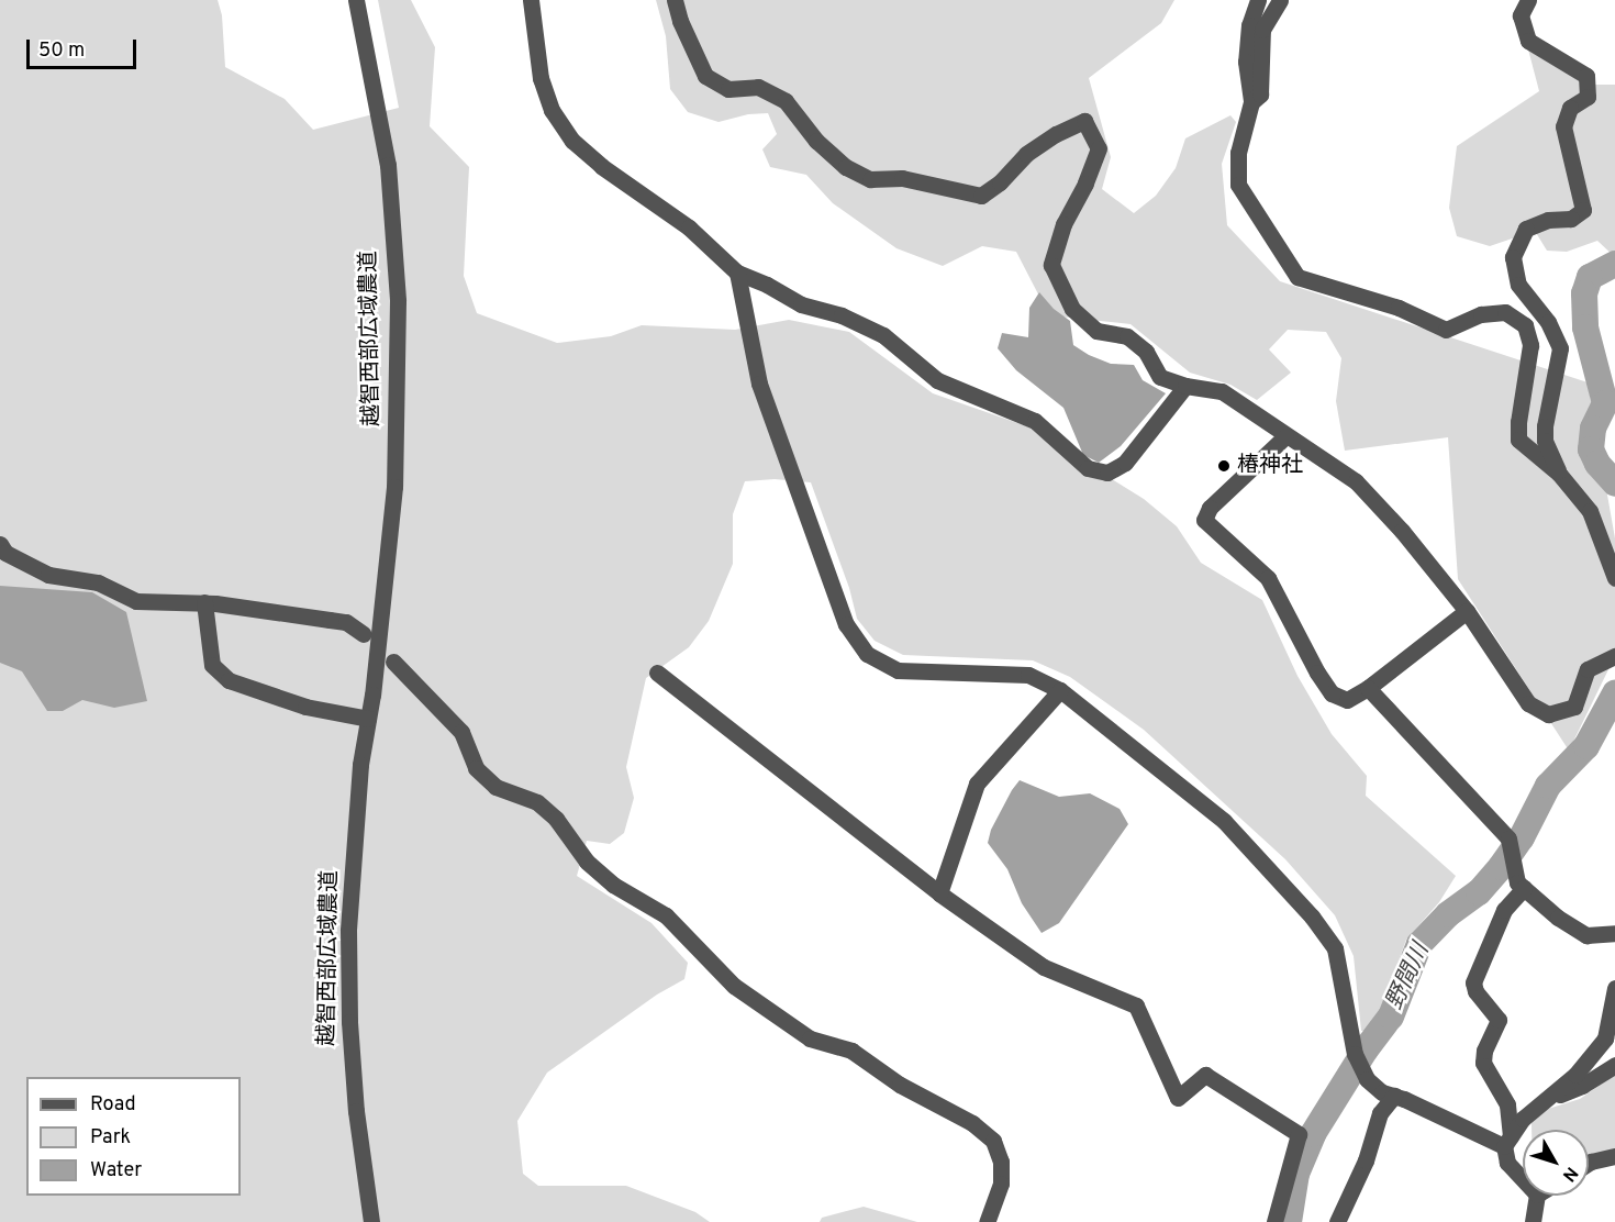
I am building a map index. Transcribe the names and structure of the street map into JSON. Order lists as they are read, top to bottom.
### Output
{
  "streets": {
    "street": ["越智西部広域農道"]
  },
  "water": ["野間川"],
  "places": ["椿神社"],
  "legend": ["Road", "Park", "Water"],
  "scale_bar": "50 m",
  "north": "bottom right"
}
